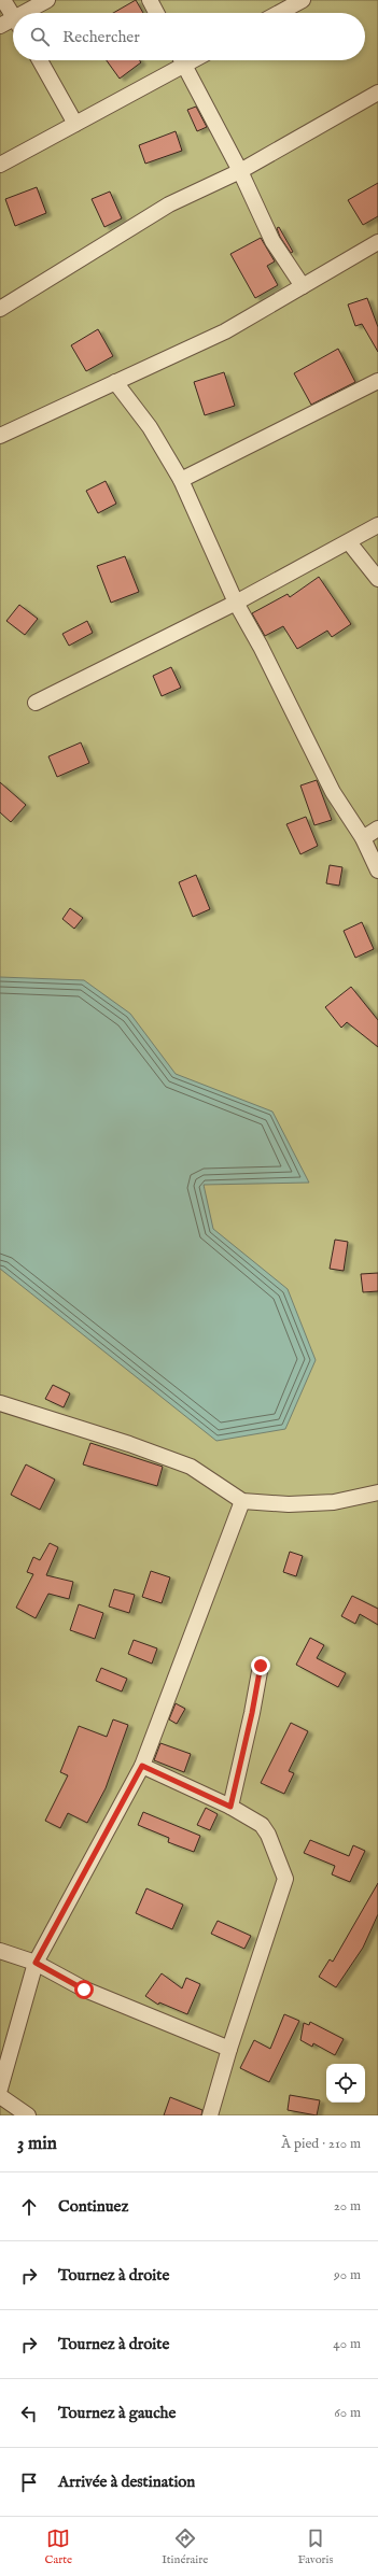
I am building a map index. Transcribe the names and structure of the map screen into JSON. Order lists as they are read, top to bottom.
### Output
{
  "page": {
    "search": "Rechercher",
    "heading": ["3 min", "À pied · 210 m"],
    "list": [
      ["Continuez", "20 m"],
      ["Tournez à droite", "90 m"],
      ["Tournez à droite", "40 m"],
      ["Tournez à gauche", "60 m"],
      "Arrivée à destination"
    ],
    "nav": ["Carte", "Itinéraire", "Favoris"]
  }
}
